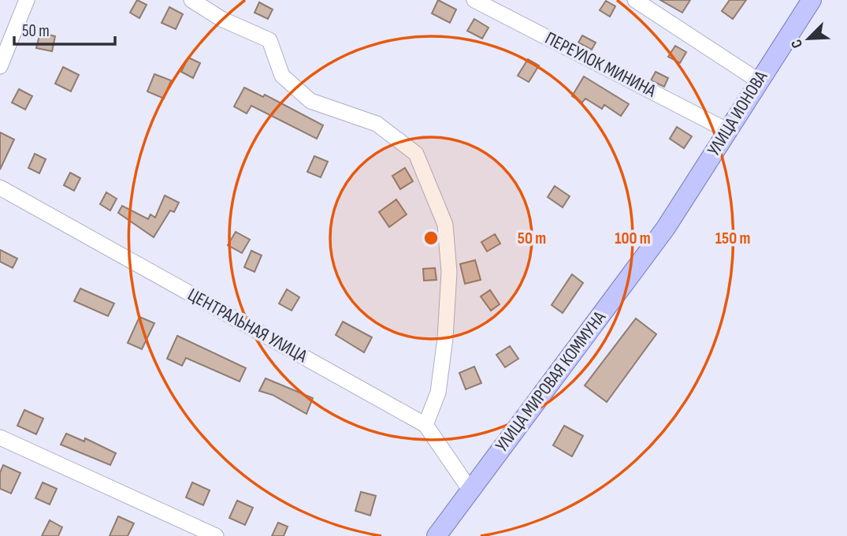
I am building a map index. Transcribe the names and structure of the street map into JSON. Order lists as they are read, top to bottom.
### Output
{
  "streets": {
    "main road": ["УЛИЦА ИОНОВА", "УЛИЦА МИРОВАЯ КОММУНА"],
    "street": ["ПЕРЕУЛОК МИНИНА", "ЦЕНТРАЛЬНАЯ УЛИЦА"]
  },
  "crossings": [
    ["ПЕРЕУЛОК МИНИНА", "УЛИЦА ИОНОВА"],
    ["УЛИЦА ИОНОВА", "УЛИЦА МИРОВАЯ КОММУНА"],
    ["ЦЕНТРАЛЬНАЯ УЛИЦА", "УЛИЦА МИРОВАЯ КОММУНА"]
  ],
  "scale_bar": "50 m",
  "north": "bottom left",
  "rings": ["50 m", "100 m", "150 m"]
}
